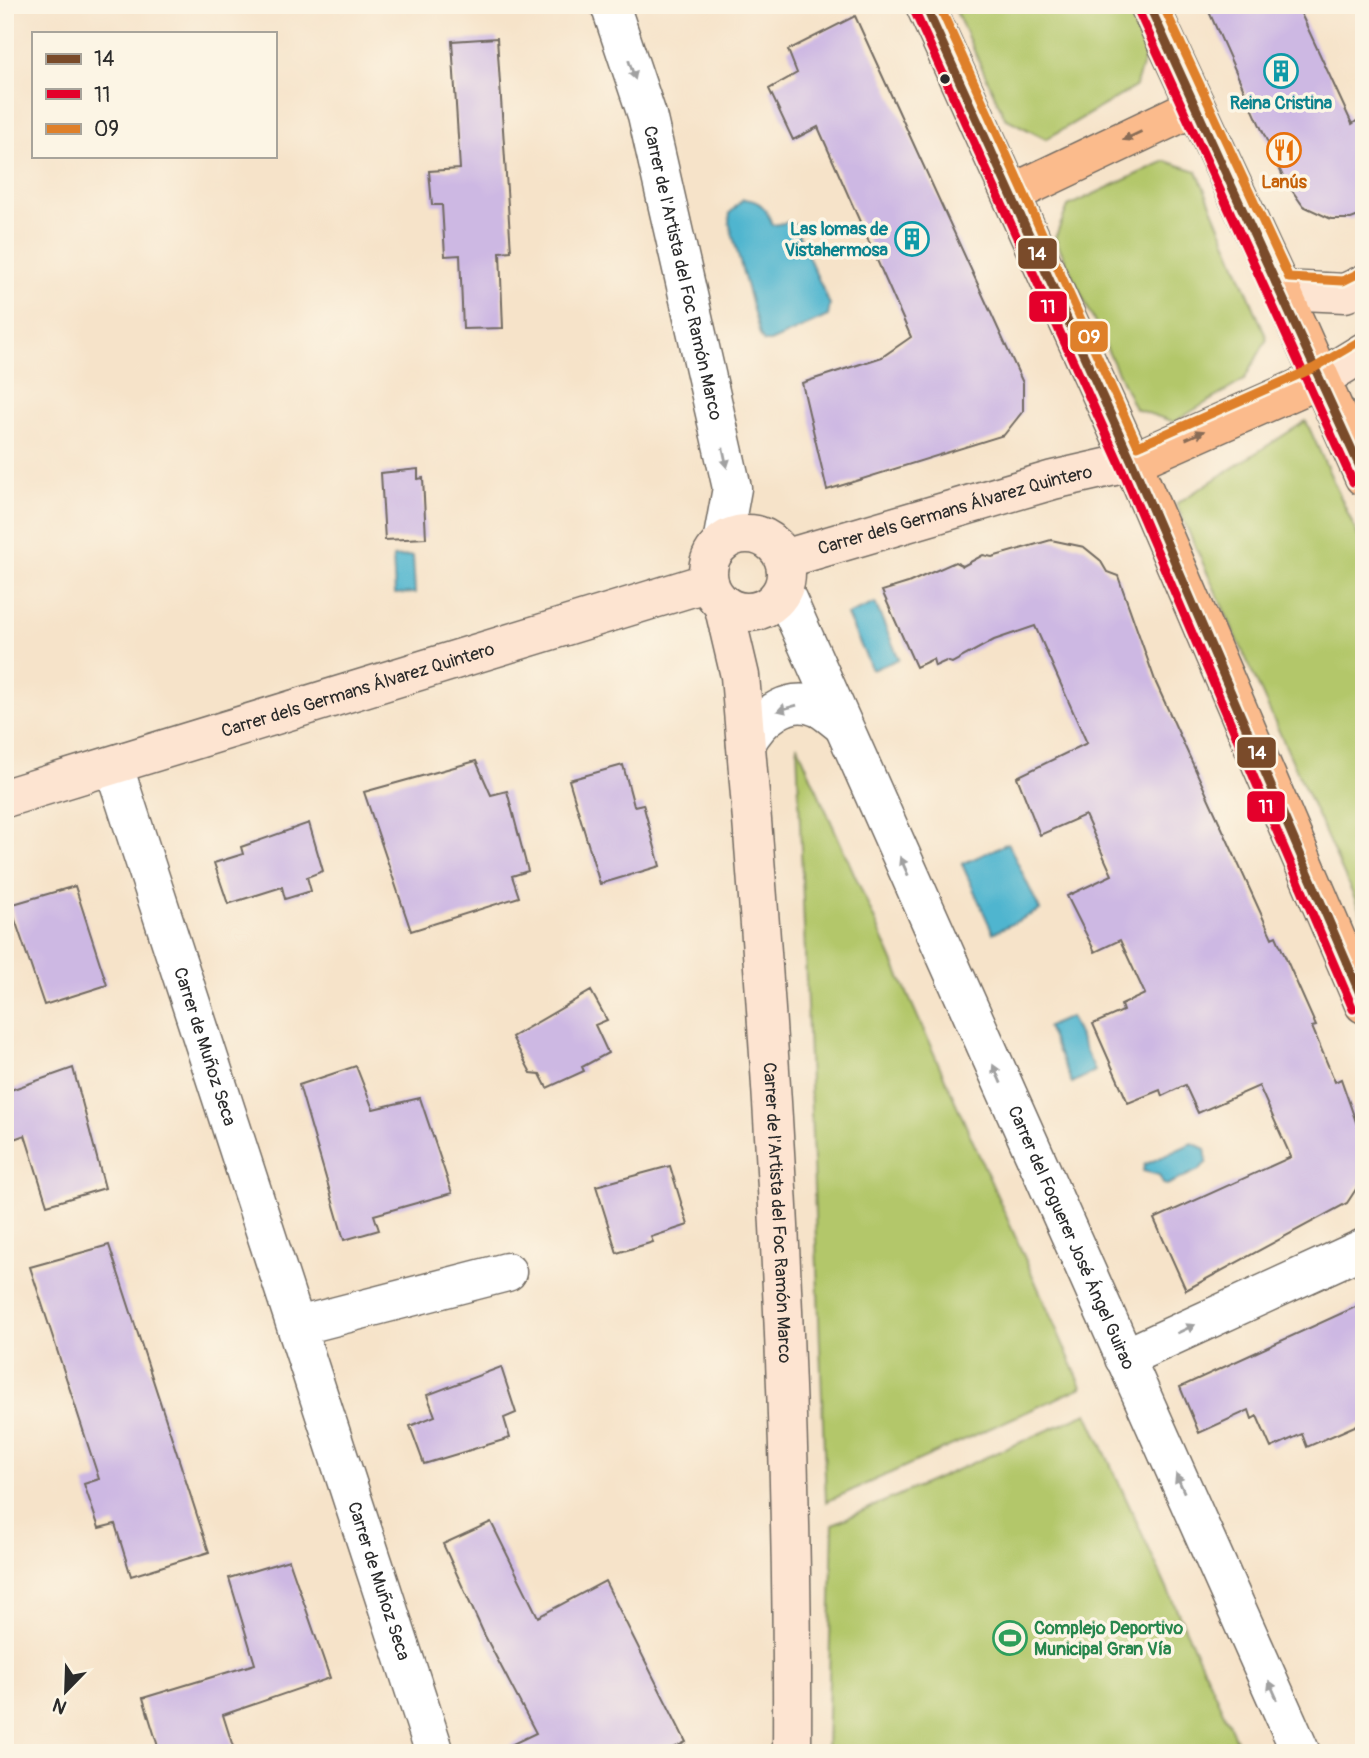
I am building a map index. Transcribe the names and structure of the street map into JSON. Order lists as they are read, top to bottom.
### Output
{
  "streets": {
    "main road": ["Carrer dels Germans Álvarez Quintero"],
    "street": ["Carrer de l'Artista del Foc Ramón Marco", "Carrer de Muñoz Seca", "Carrer del Foguerer José Ángel Guirao"]
  },
  "crossings": [
    ["Carrer de l'Artista del Foc Ramón Marco", "Carrer dels Germans Álvarez Quintero"],
    ["Carrer de l'Artista del Foc Ramón Marco", "Carrer del Foguerer José Ángel Guirao"],
    ["Carrer dels Germans Álvarez Quintero", "Carrer de Muñoz Seca"],
    ["Carrer dels Germans Álvarez Quintero", "Carrer del Foguerer José Ángel Guirao"]
  ],
  "one_way": ["Carrer del Foguerer José Ángel Guirao"],
  "places": {
    "building": ["Reina Cristina", "Las lomas de Vistahermosa"],
    "restaurant": ["Lanús"],
    "sports": ["Complejo Deportivo Municipal Gran Vía"]
  },
  "lines": ["transit line 14", "transit line 09", "transit line 11"],
  "legend": ["14", "11", "09"],
  "north": "bottom left"
}
